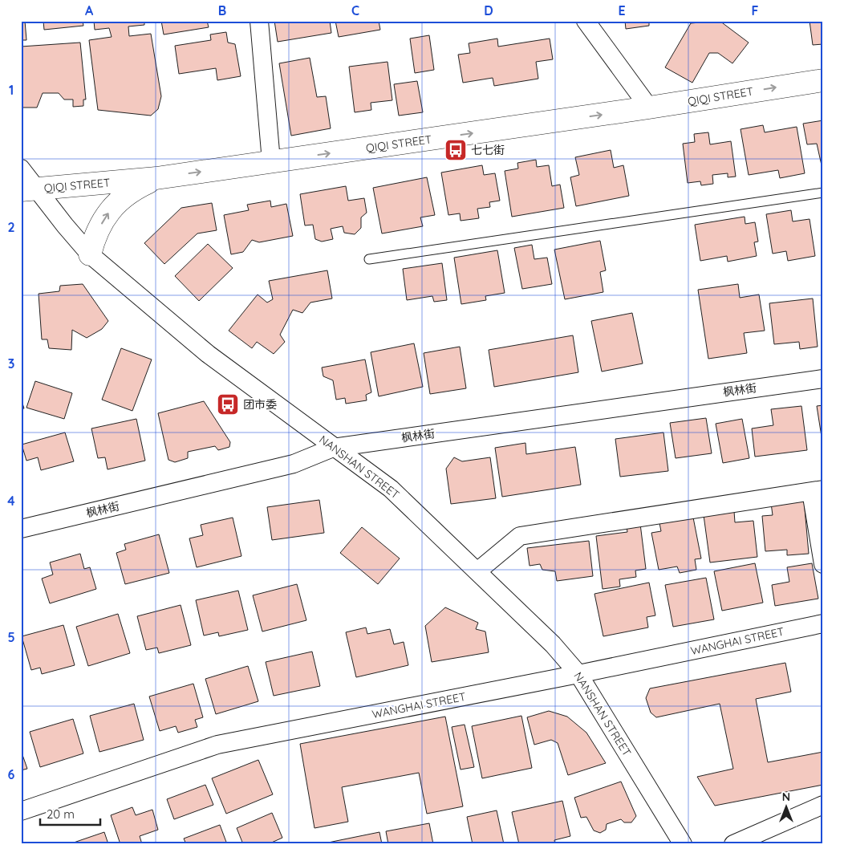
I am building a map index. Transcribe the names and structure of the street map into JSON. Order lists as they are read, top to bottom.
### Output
{
  "streets": {
    "main road": ["QIQI STREET"],
    "street": ["枫林街", "NANSHAN STREET", "WANGHAI STREET"]
  },
  "crossings": [
    ["QIQI STREET", "NANSHAN STREET"],
    ["枫林街", "NANSHAN STREET"],
    ["NANSHAN STREET", "WANGHAI STREET"]
  ],
  "one_way": ["QIQI STREET"],
  "places": {
    "bus stop": ["七七街", "团市委"]
  },
  "scale_bar": "20 m",
  "north": "top",
  "grid": {
    "columns": [
      "A",
      "B",
      "C",
      "D",
      "E",
      "F"
    ],
    "rows": [
      "1",
      "2",
      "3",
      "4",
      "5",
      "6"
    ]
  }
}
